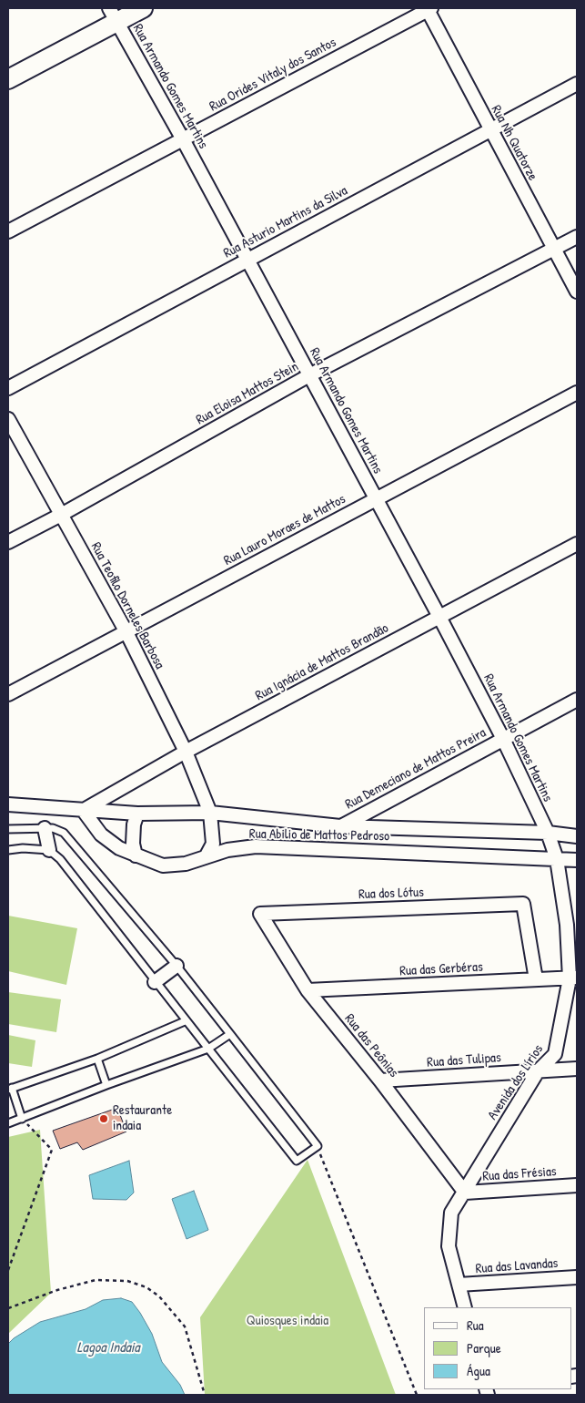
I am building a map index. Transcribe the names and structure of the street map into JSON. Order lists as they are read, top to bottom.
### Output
{
  "streets": {
    "street": [
      "Rua Orides Vitaly dos Santos",
      "Rua Armando Gomes Martins",
      "Rua Nh Quatorze",
      "Rua Asturio Martins da Silva",
      "Rua Eloisa Mattos Stein",
      "Rua Lauro Moraes de Mattos",
      "Rua Teofilo Dorneles Barbosa",
      "Rua Ignácia de Mattos Brandão",
      "Rua Demeciano de Mattos Preira",
      "Rua Abilio de Mattos Pedroso",
      "Rua dos Lótus",
      "Rua das Gerbéras",
      "Rua das Peônias",
      "Rua das Tulipas",
      "Avenida dos Lírios",
      "Rua das Frésias",
      "Rua das Lavandas"
    ]
  },
  "crossings": [
    ["Rua Orides Vitaly dos Santos", "Rua Armando Gomes Martins"],
    ["Rua Orides Vitaly dos Santos", "Rua Nh Quatorze"],
    ["Rua Armando Gomes Martins", "Rua Asturio Martins da Silva"],
    ["Rua Armando Gomes Martins", "Rua Eloisa Mattos Stein"],
    ["Rua Armando Gomes Martins", "Rua Lauro Moraes de Mattos"],
    ["Rua Armando Gomes Martins", "Rua Ignácia de Mattos Brandão"],
    ["Rua Armando Gomes Martins", "Rua Demeciano de Mattos Preira"],
    ["Rua Armando Gomes Martins", "Rua Abilio de Mattos Pedroso"],
    ["Rua Armando Gomes Martins", "Avenida dos Lírios"],
    ["Rua Nh Quatorze", "Rua Asturio Martins da Silva"],
    ["Rua Nh Quatorze", "Rua Eloisa Mattos Stein"],
    ["Rua Eloisa Mattos Stein", "Rua Teofilo Dorneles Barbosa"],
    ["Rua Lauro Moraes de Mattos", "Rua Teofilo Dorneles Barbosa"],
    ["Rua Teofilo Dorneles Barbosa", "Rua Ignácia de Mattos Brandão"],
    ["Rua Teofilo Dorneles Barbosa", "Rua Abilio de Mattos Pedroso"],
    ["Rua Ignácia de Mattos Brandão", "Rua Abilio de Mattos Pedroso"],
    ["Rua Demeciano de Mattos Preira", "Rua Abilio de Mattos Pedroso"],
    ["Rua Abilio de Mattos Pedroso", "Avenida dos Lírios"],
    ["Rua dos Lótus", "Rua das Gerbéras"],
    ["Rua dos Lótus", "Rua das Peônias"],
    ["Rua das Gerbéras", "Rua das Peônias"],
    ["Rua das Gerbéras", "Avenida dos Lírios"],
    ["Rua das Peônias", "Rua das Tulipas"],
    ["Rua das Peônias", "Avenida dos Lírios"],
    ["Rua das Peônias", "Rua das Frésias"],
    ["Rua das Tulipas", "Avenida dos Lírios"],
    ["Avenida dos Lírios", "Rua das Frésias"],
    ["Avenida dos Lírios", "Rua das Lavandas"]
  ],
  "water": ["Lagoa Indaia"],
  "parks": ["Quiosques indaia"],
  "places": ["Restaurante indaia"],
  "legend": ["Rua", "Parque", "Água"]
}
